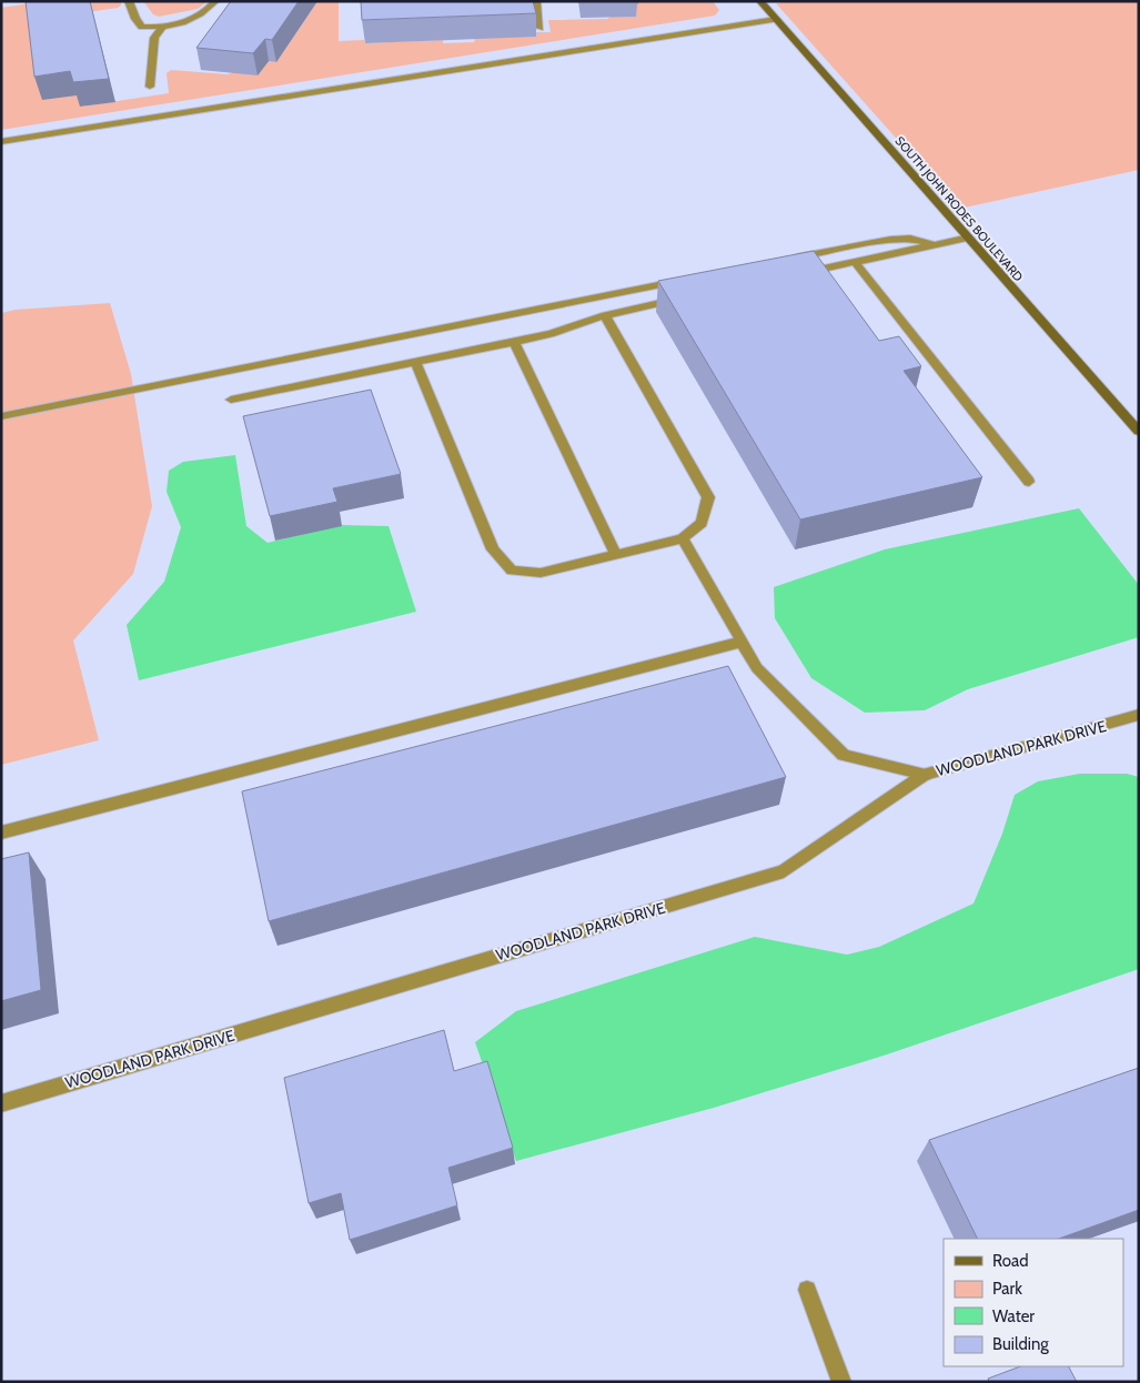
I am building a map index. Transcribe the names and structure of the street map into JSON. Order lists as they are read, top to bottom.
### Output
{
  "streets": {
    "main road": ["SOUTH JOHN RODES BOULEVARD"],
    "street": ["WOODLAND PARK DRIVE"]
  },
  "legend": [
    "Road",
    "Park",
    "Water",
    "Building"
  ]
}
